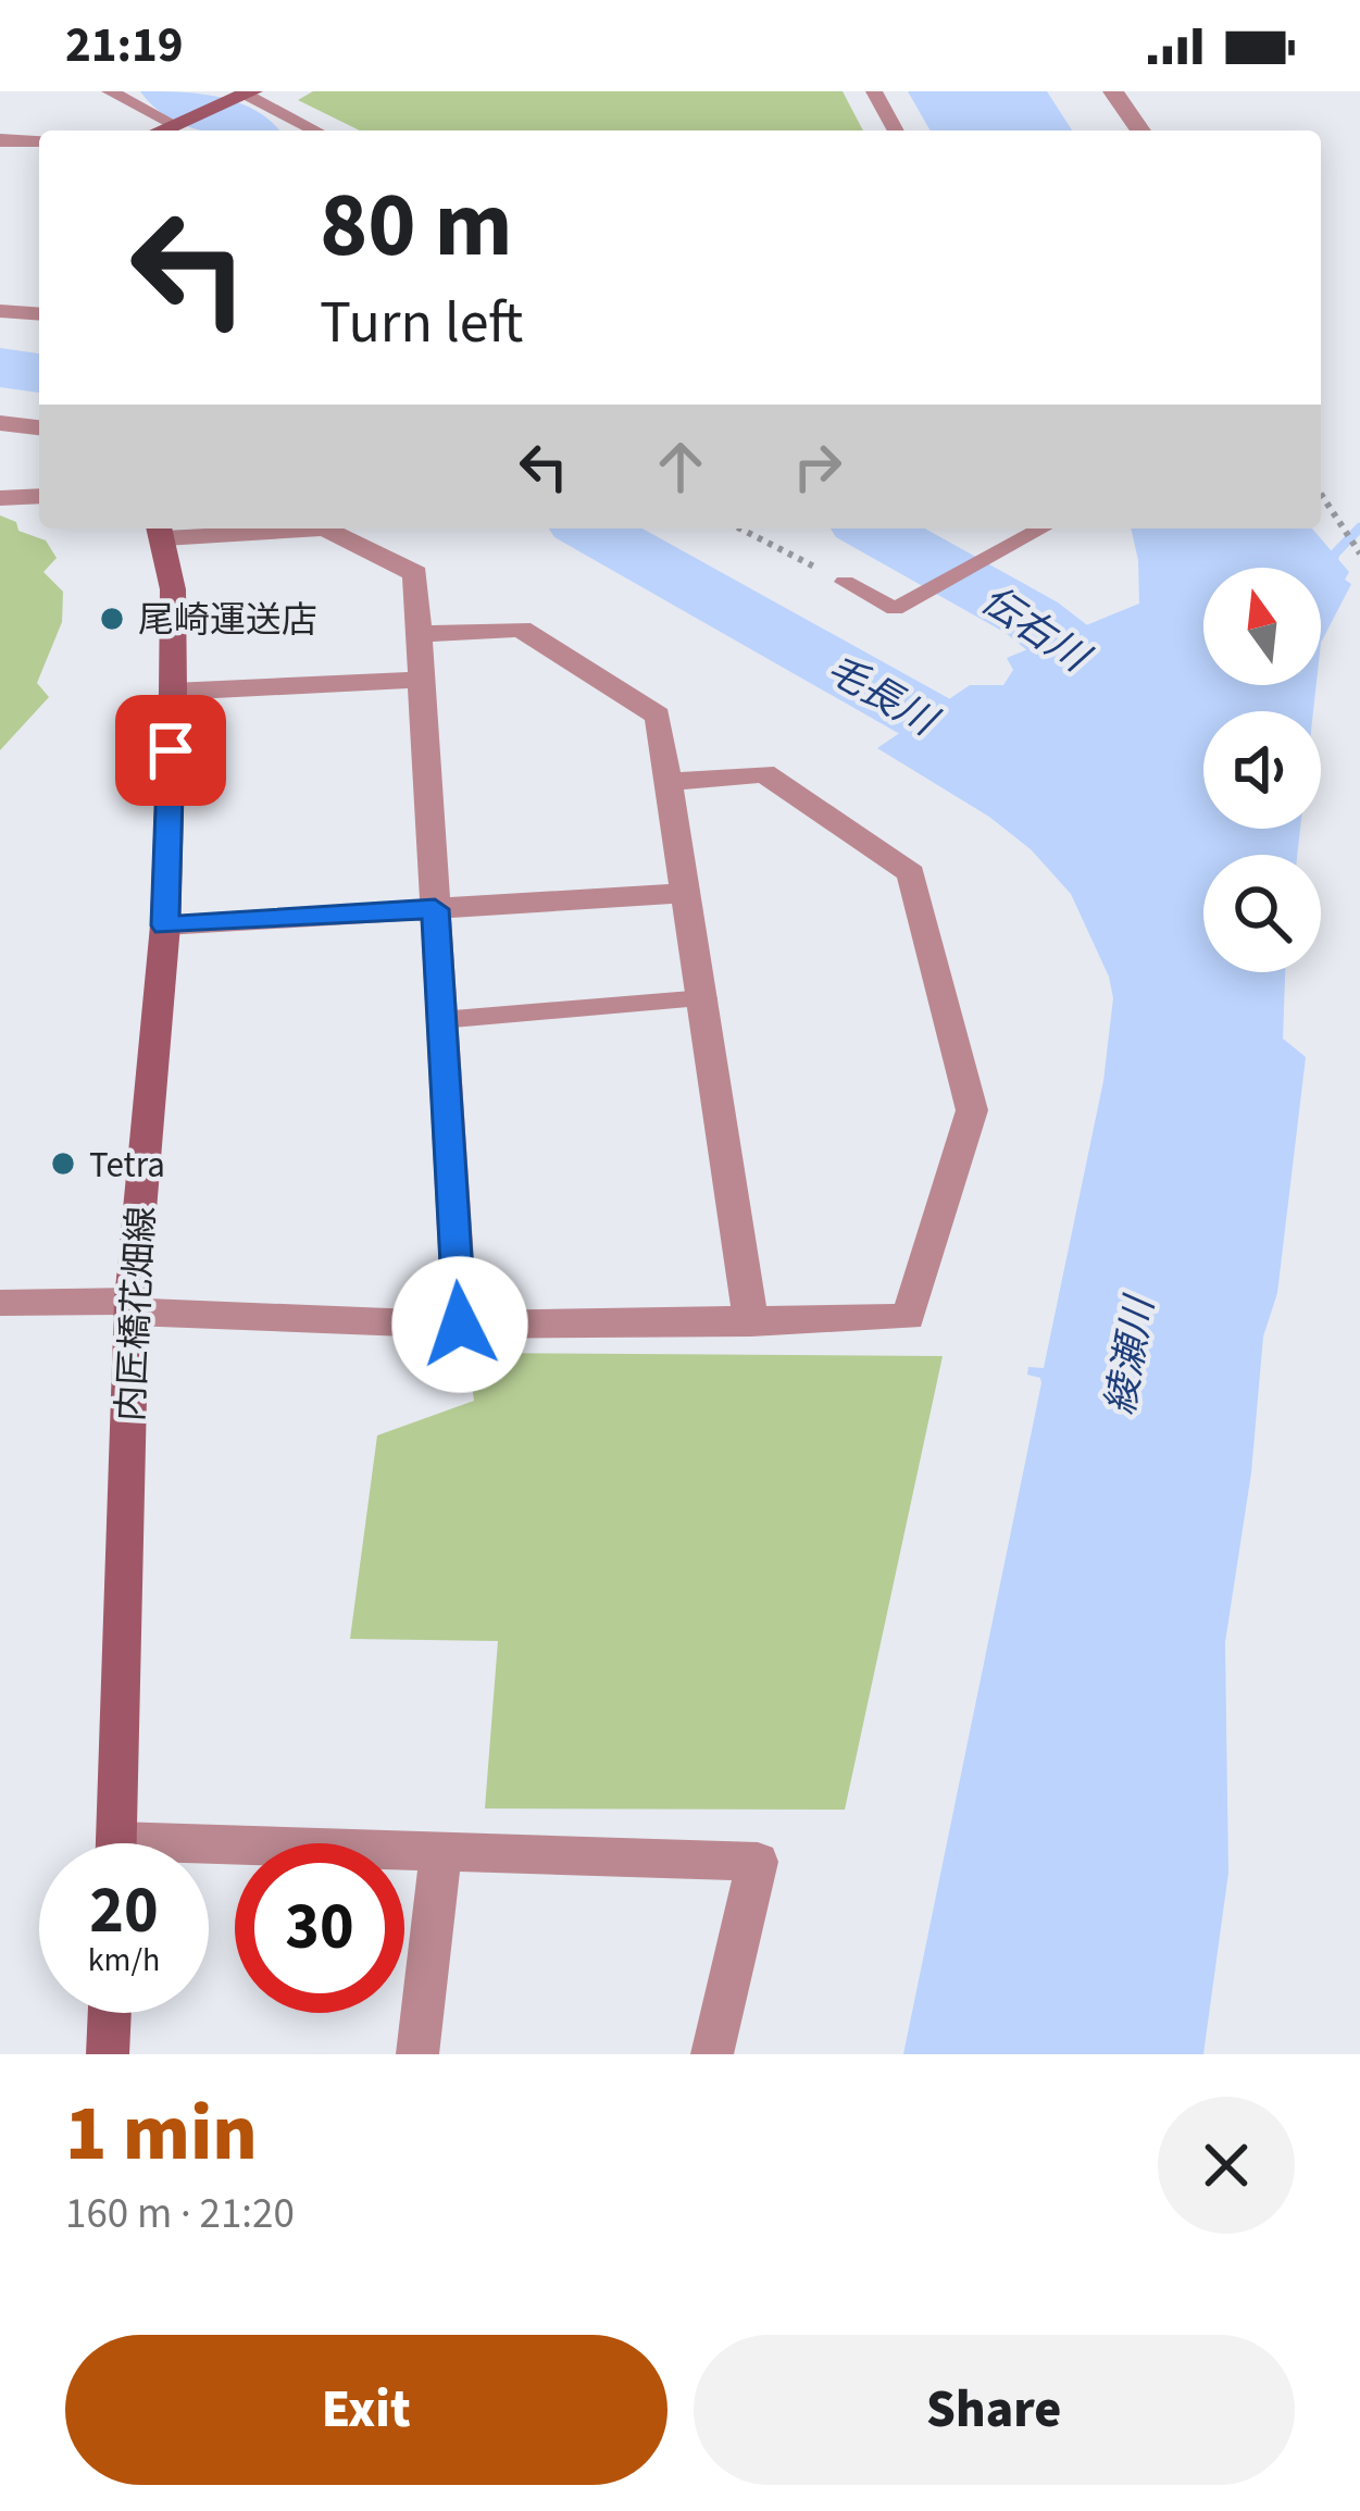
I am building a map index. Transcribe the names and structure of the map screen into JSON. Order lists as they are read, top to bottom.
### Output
{
  "streets": {
    "main road": ["内匠橋花畑線"]
  },
  "water": ["伝右川", "毛長川", "綾瀬川"],
  "places": ["尾崎運送店", "Tetra"],
  "north": "top",
  "page": {
    "status": "21:19",
    "turn": ["80 m", "Turn left"],
    "speed": "20 km/h",
    "limit": "30",
    "heading": ["1 min", "160 m · 21:20"],
    "buttons": ["Exit", "Share"]
  }
}
